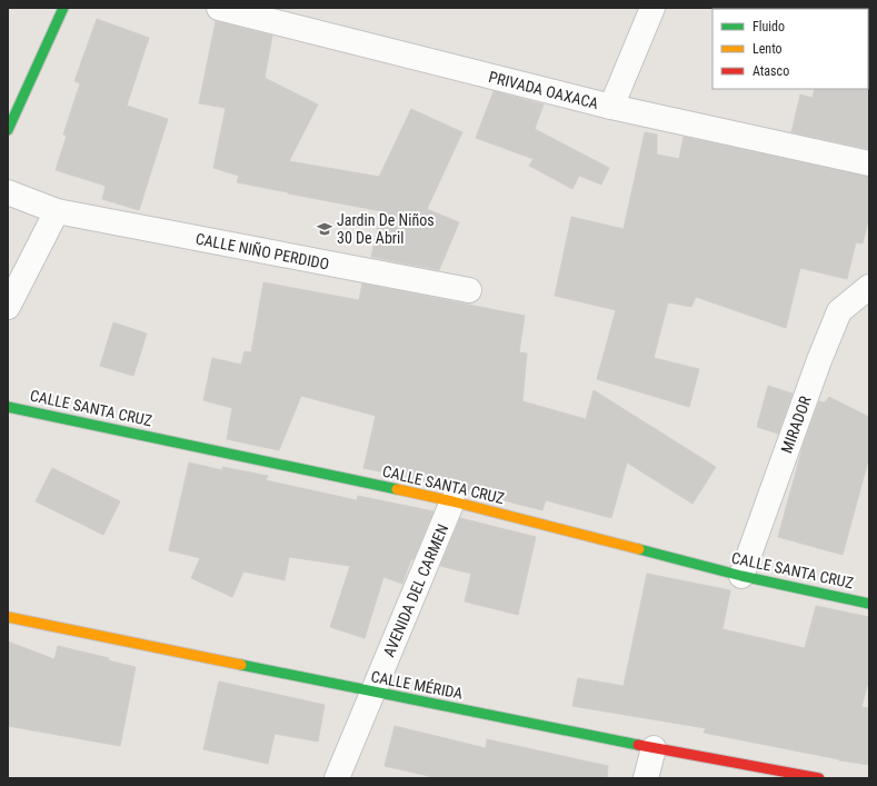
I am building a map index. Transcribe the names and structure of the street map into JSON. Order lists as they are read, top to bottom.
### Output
{
  "streets": {
    "street": [
      "PRIVADA OAXACA",
      "CALLE NIÑO PERDIDO",
      "CALLE SANTA CRUZ",
      "MIRADOR",
      "AVENIDA DEL CARMEN",
      "CALLE MÉRIDA"
    ]
  },
  "crossings": [
    ["CALLE SANTA CRUZ", "MIRADOR"],
    ["CALLE SANTA CRUZ", "AVENIDA DEL CARMEN"],
    ["AVENIDA DEL CARMEN", "CALLE MÉRIDA"]
  ],
  "places": {
    "school or university": ["Jardin De Niños 30 De Abril"]
  },
  "legend": ["Fluido", "Lento", "Atasco"]
}
